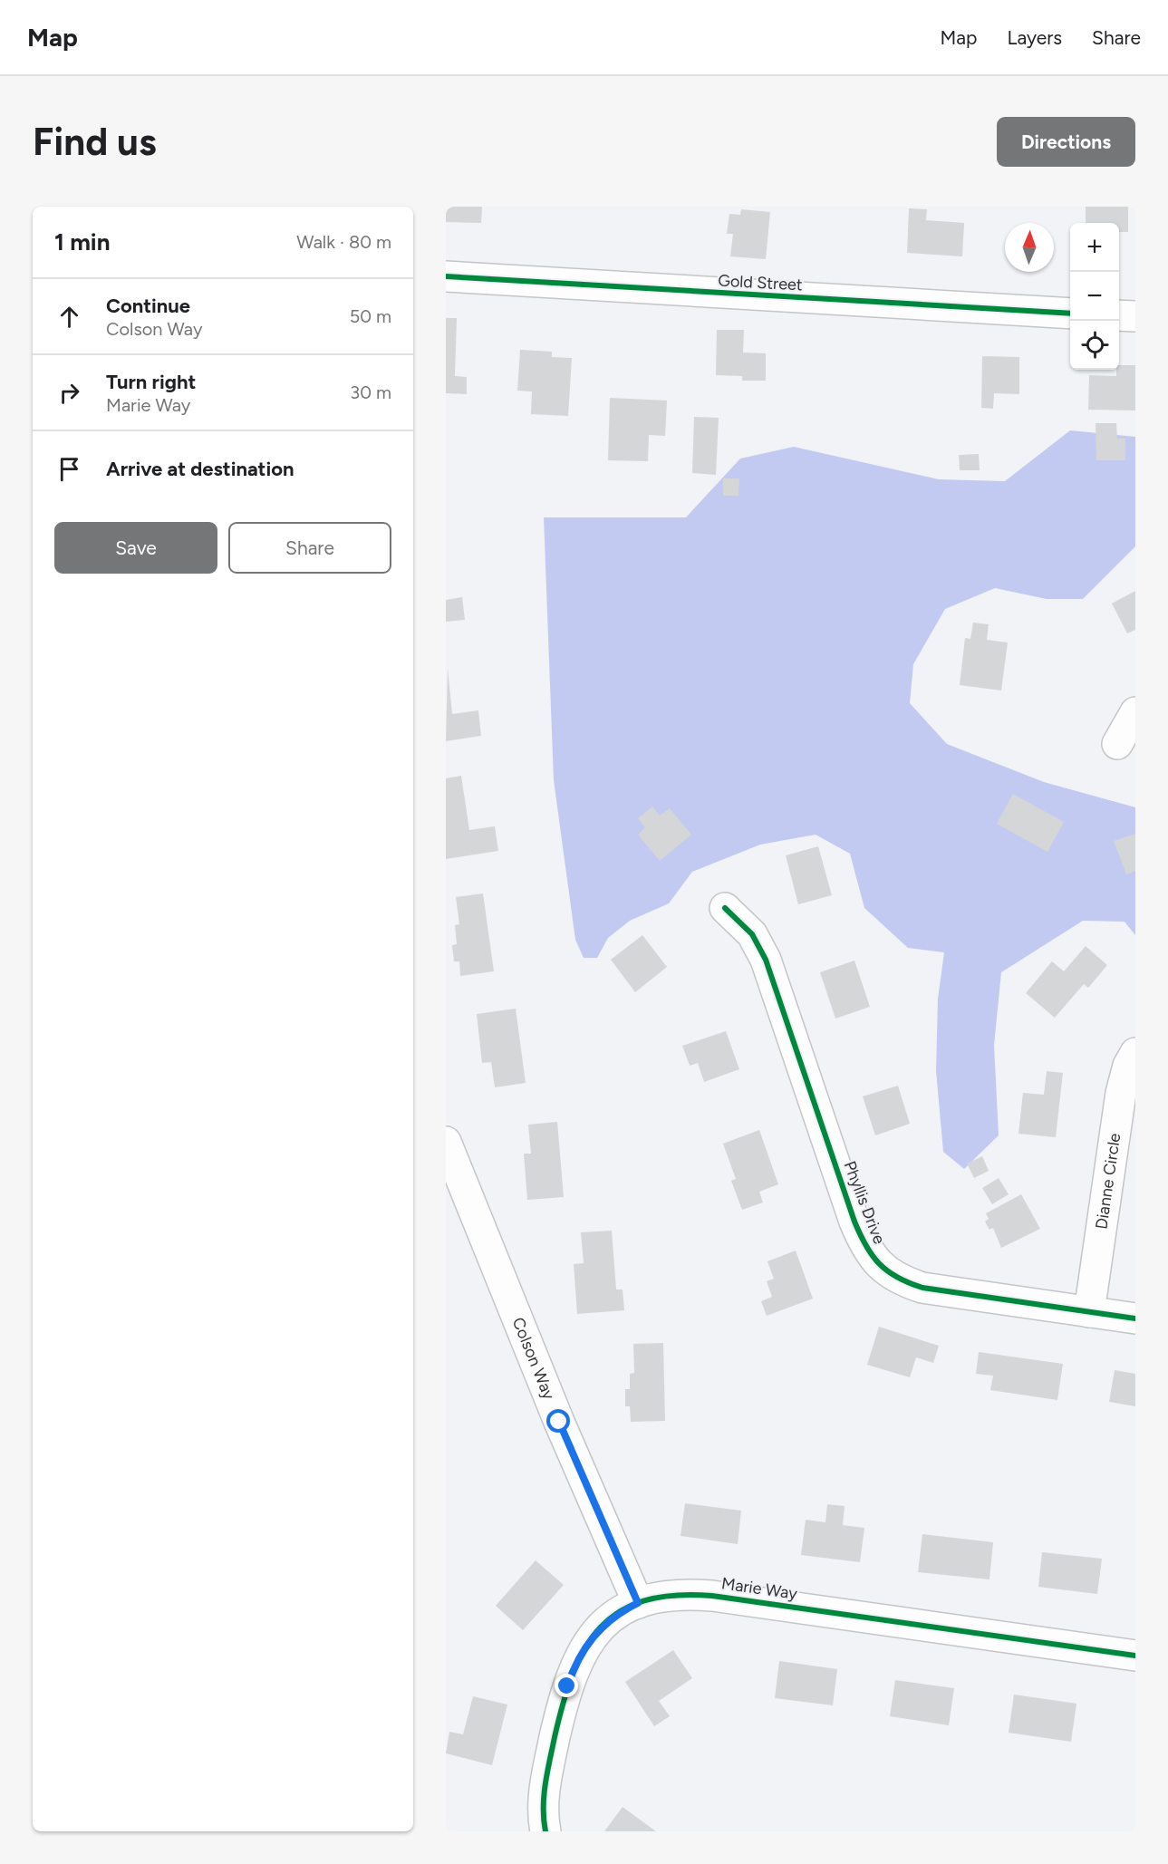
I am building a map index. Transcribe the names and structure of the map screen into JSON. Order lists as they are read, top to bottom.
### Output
{
  "streets": {
    "street": [
      "Gold Street",
      "Dianne Circle",
      "Phyllis Drive",
      "Colson Way",
      "Marie Way"
    ]
  },
  "crossings": [
    ["Dianne Circle", "Phyllis Drive"],
    ["Colson Way", "Marie Way"]
  ],
  "north": "top",
  "page": {
    "header": "Map",
    "nav": ["Map", "Layers", "Share"],
    "buttons": [
      "Directions",
      ["Save", "Share"]
    ],
    "title": "Find us",
    "heading": ["1 min", "Walk · 80 m"],
    "map_buttons": ["+", "−"],
    "list": [
      ["Continue", "Colson Way", "50 m"],
      ["Turn right", "Marie Way", "30 m"],
      "Arrive at destination"
    ]
  }
}
